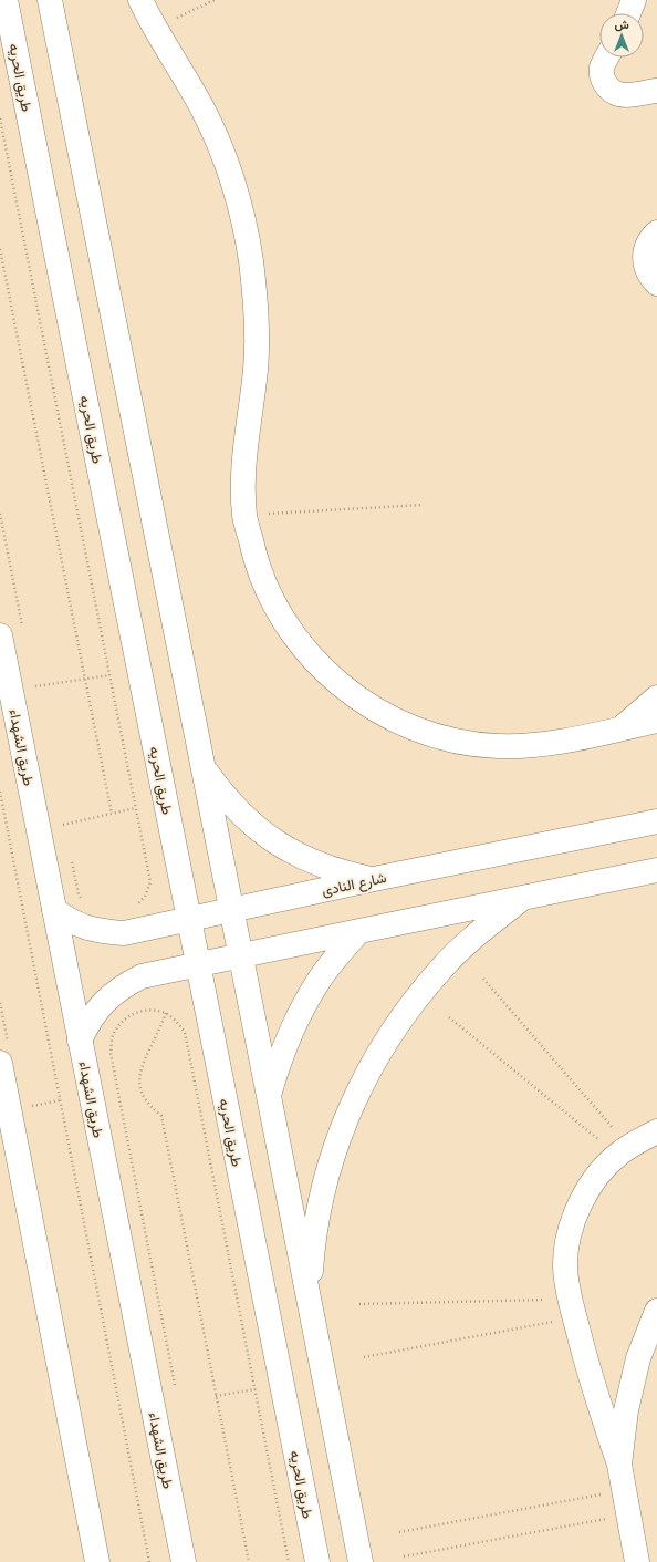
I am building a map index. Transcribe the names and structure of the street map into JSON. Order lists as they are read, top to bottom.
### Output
{
  "streets": {
    "street": ["طريق الحريه", "طريق الشهداء", "شارع النادى"]
  },
  "crossings": [
    ["طريق الحريه", "شارع النادى"],
    ["طريق الشهداء", "شارع النادى"]
  ],
  "north": "top"
}
